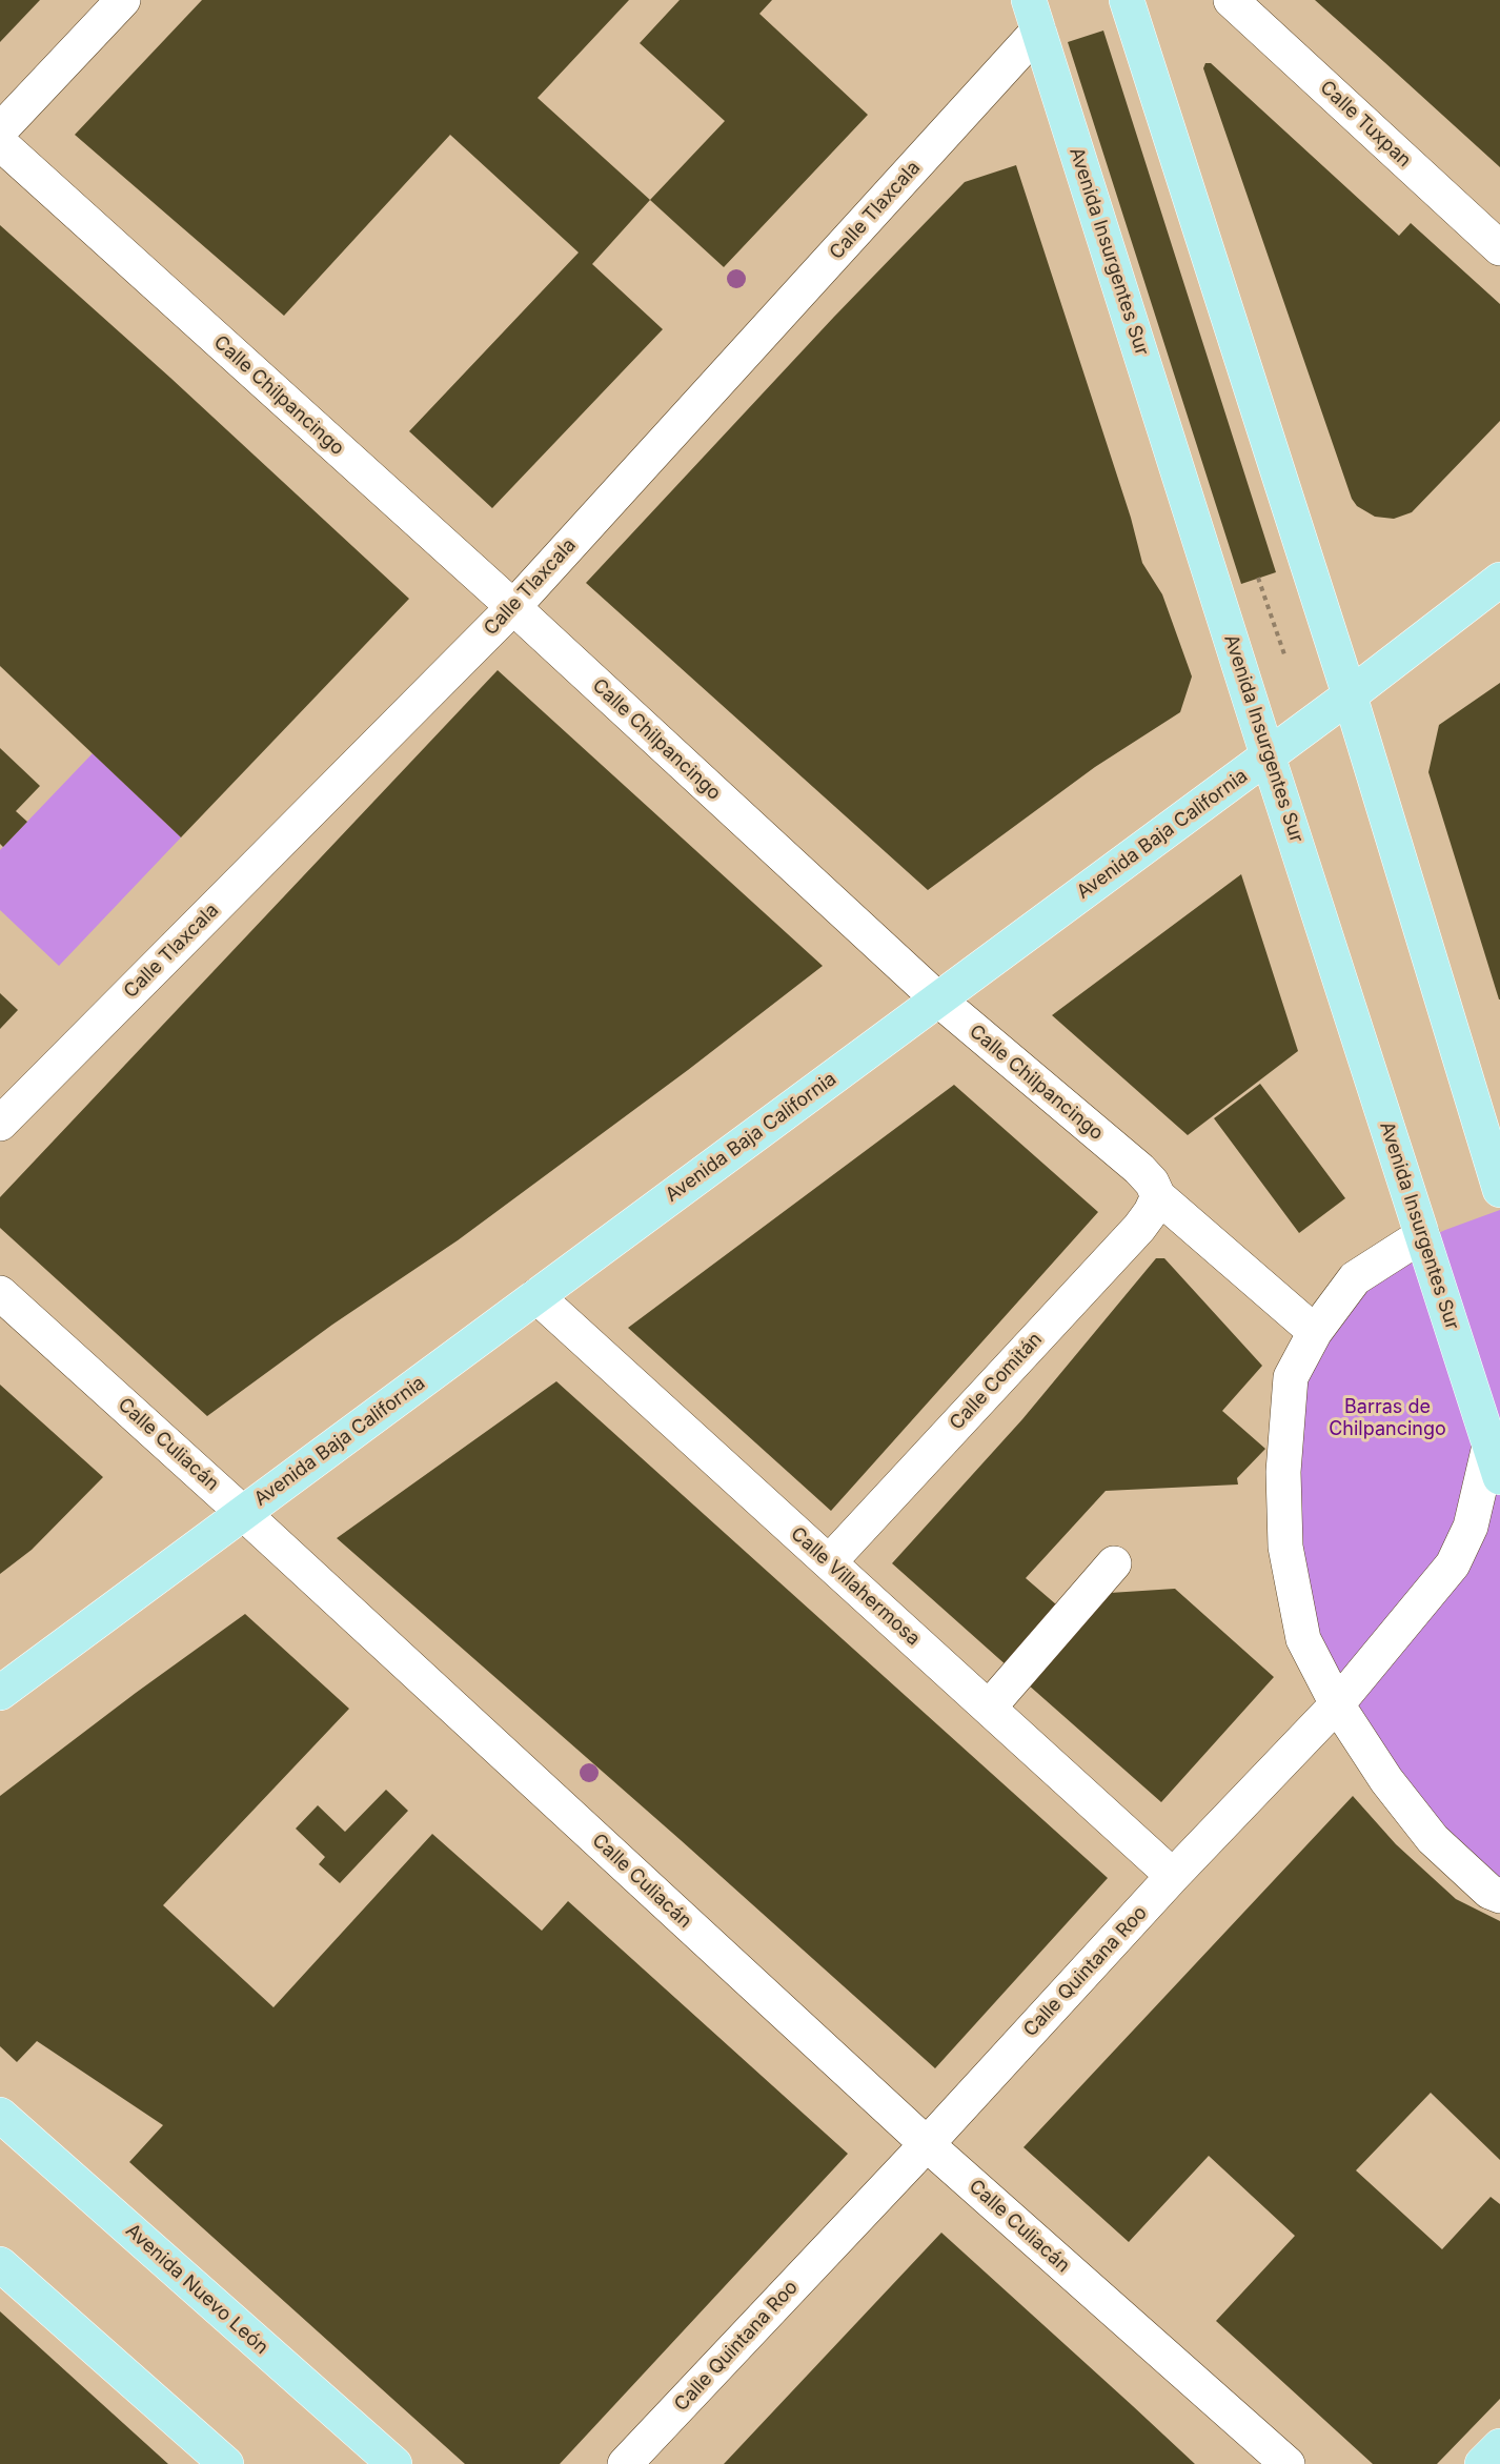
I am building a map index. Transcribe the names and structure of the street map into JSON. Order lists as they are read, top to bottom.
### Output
{
  "streets": {
    "main road": ["Avenida Insurgentes Sur", "Avenida Baja California", "Avenida Nuevo León"],
    "street": [
      "Calle Tuxpan",
      "Calle Tlaxcala",
      "Calle Chilpancingo",
      "Calle Comitán",
      "Calle Culiacán",
      "Calle Villahermosa",
      "Calle Quintana Roo"
    ]
  },
  "crossings": [
    ["Calle Tlaxcala", "Avenida Insurgentes Sur"],
    ["Calle Tlaxcala", "Calle Chilpancingo"],
    ["Avenida Insurgentes Sur", "Avenida Baja California"],
    ["Avenida Insurgentes Sur", "Calle Quintana Roo"],
    ["Calle Chilpancingo", "Avenida Baja California"],
    ["Calle Chilpancingo", "Calle Comitán"],
    ["Avenida Baja California", "Calle Culiacán"],
    ["Avenida Baja California", "Calle Villahermosa"],
    ["Calle Comitán", "Calle Villahermosa"],
    ["Calle Culiacán", "Calle Quintana Roo"],
    ["Calle Villahermosa", "Calle Quintana Roo"]
  ],
  "parks": ["Barras de Chilpancingo"]
}
